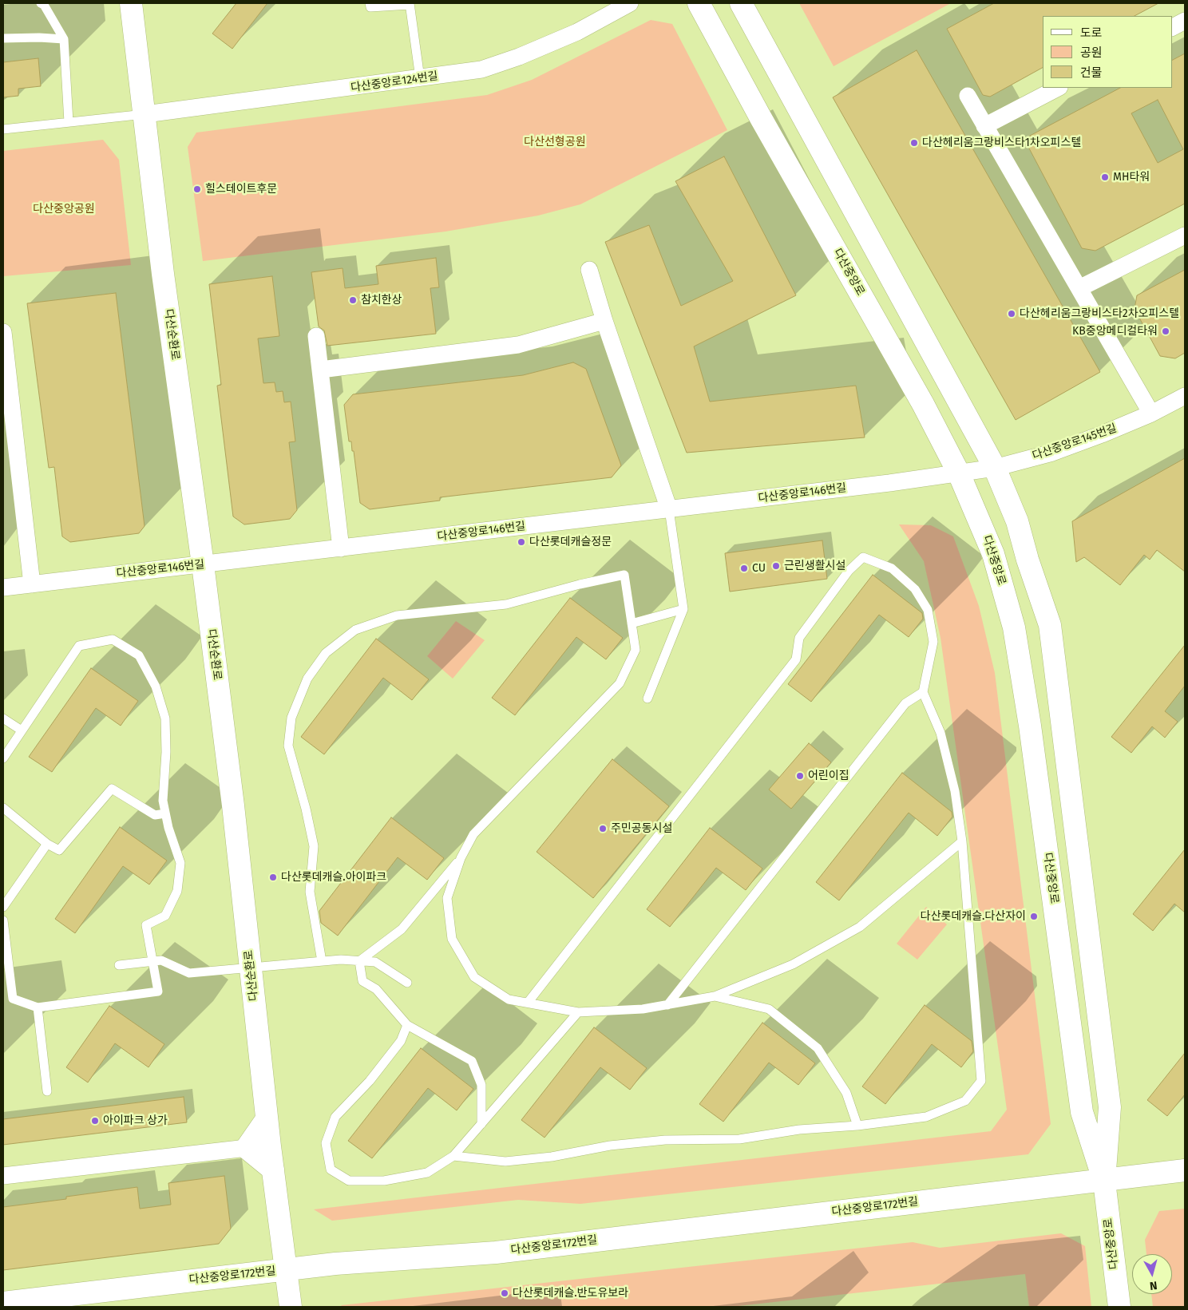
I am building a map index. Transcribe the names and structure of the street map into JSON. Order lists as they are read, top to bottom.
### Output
{
  "streets": {
    "street": [
      "다산중앙로124번길",
      "다산중앙로",
      "다산순환로",
      "다산중앙로145번길",
      "다산중앙로146번길",
      "다산중앙로172번길"
    ]
  },
  "crossings": [
    ["다산중앙로124번길", "다산순환로"],
    ["다산중앙로", "다산중앙로145번길"],
    ["다산중앙로", "다산중앙로146번길"],
    ["다산중앙로", "다산중앙로172번길"],
    ["다산순환로", "다산중앙로146번길"],
    ["다산순환로", "다산중앙로172번길"],
    ["다산중앙로145번길", "다산중앙로146번길"]
  ],
  "parks": ["다산선형공원", "다산중앙공원"],
  "places": [
    "다산헤리움그랑비스타1차오피스텔",
    "MH타워",
    "힐스테이트후문",
    "참치한상",
    "다산헤리움그랑비스타2차오피스텔",
    "KB중앙메디컬타워",
    "다산롯데캐슬정문",
    "근린생활시설",
    "CU",
    "어린이집",
    "주민공동시설",
    "다산롯데캐슬.아이파크",
    "다산롯데캐슬.다산자이",
    "아이파크 상가",
    "다산롯데캐슬.반도유보라"
  ],
  "legend": ["도로", "공원", "건물"],
  "north": "bottom"
}
